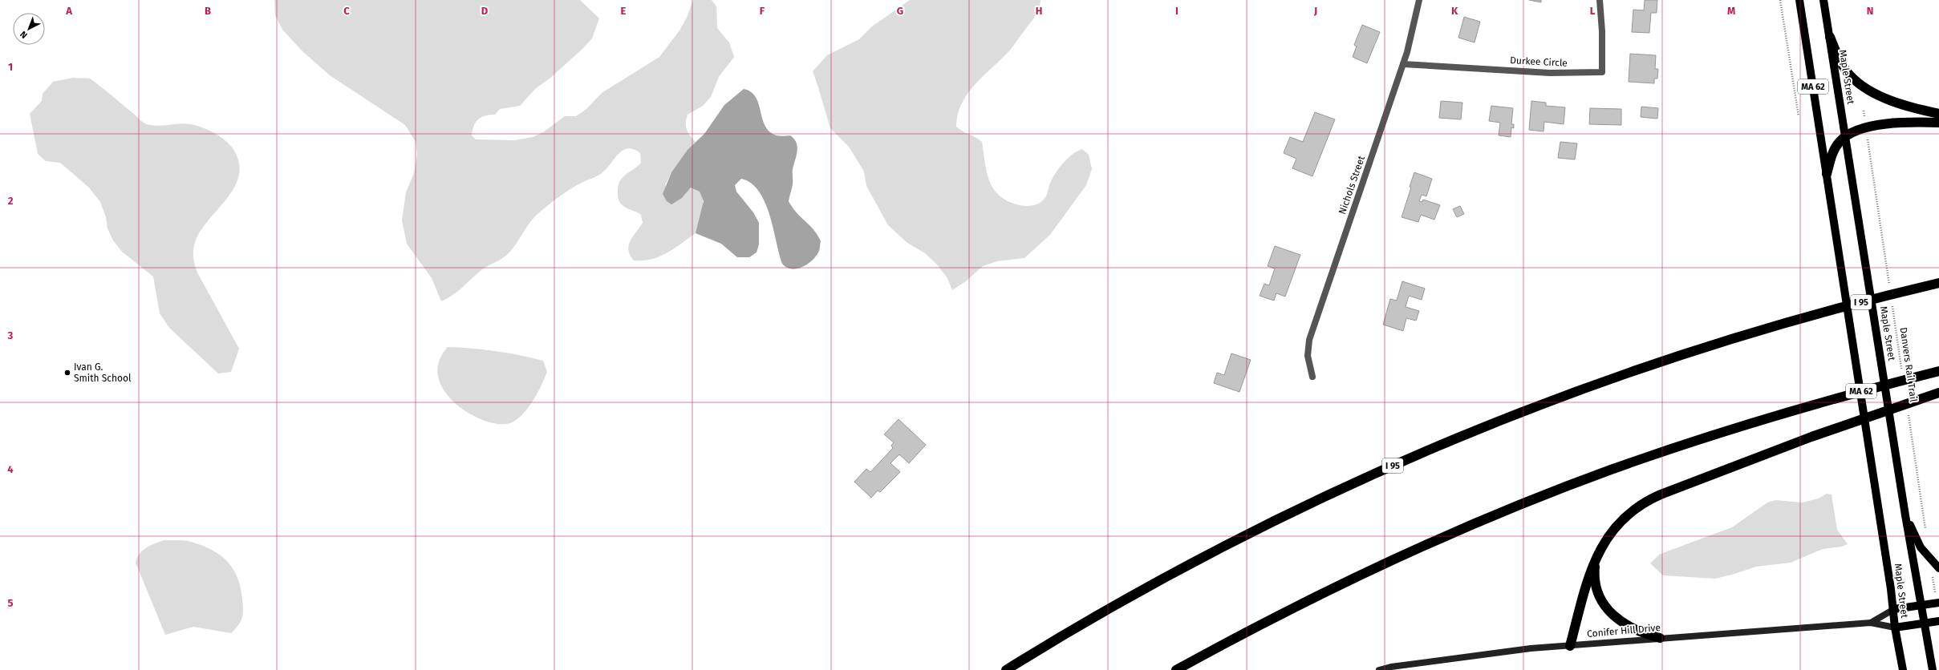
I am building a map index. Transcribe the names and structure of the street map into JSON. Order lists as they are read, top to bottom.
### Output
{
  "streets": {
    "highway": ["I 95"],
    "main road": ["Maple Street", "MA 62"],
    "street": ["Durkee Circle", "Nichols Street", "Conifer Hill Drive"],
    "path": ["Danvers Rail Trail"]
  },
  "crossings": [
    ["Durkee Circle", "Nichols Street"]
  ],
  "places": ["Ivan G. Smith School"],
  "north": "bottom left",
  "grid": {
    "columns": [
      "A",
      "B",
      "C",
      "D",
      "E",
      "F",
      "G",
      "H",
      "I",
      "J",
      "K",
      "L",
      "M",
      "N"
    ],
    "rows": [
      "1",
      "2",
      "3",
      "4",
      "5"
    ]
  }
}
